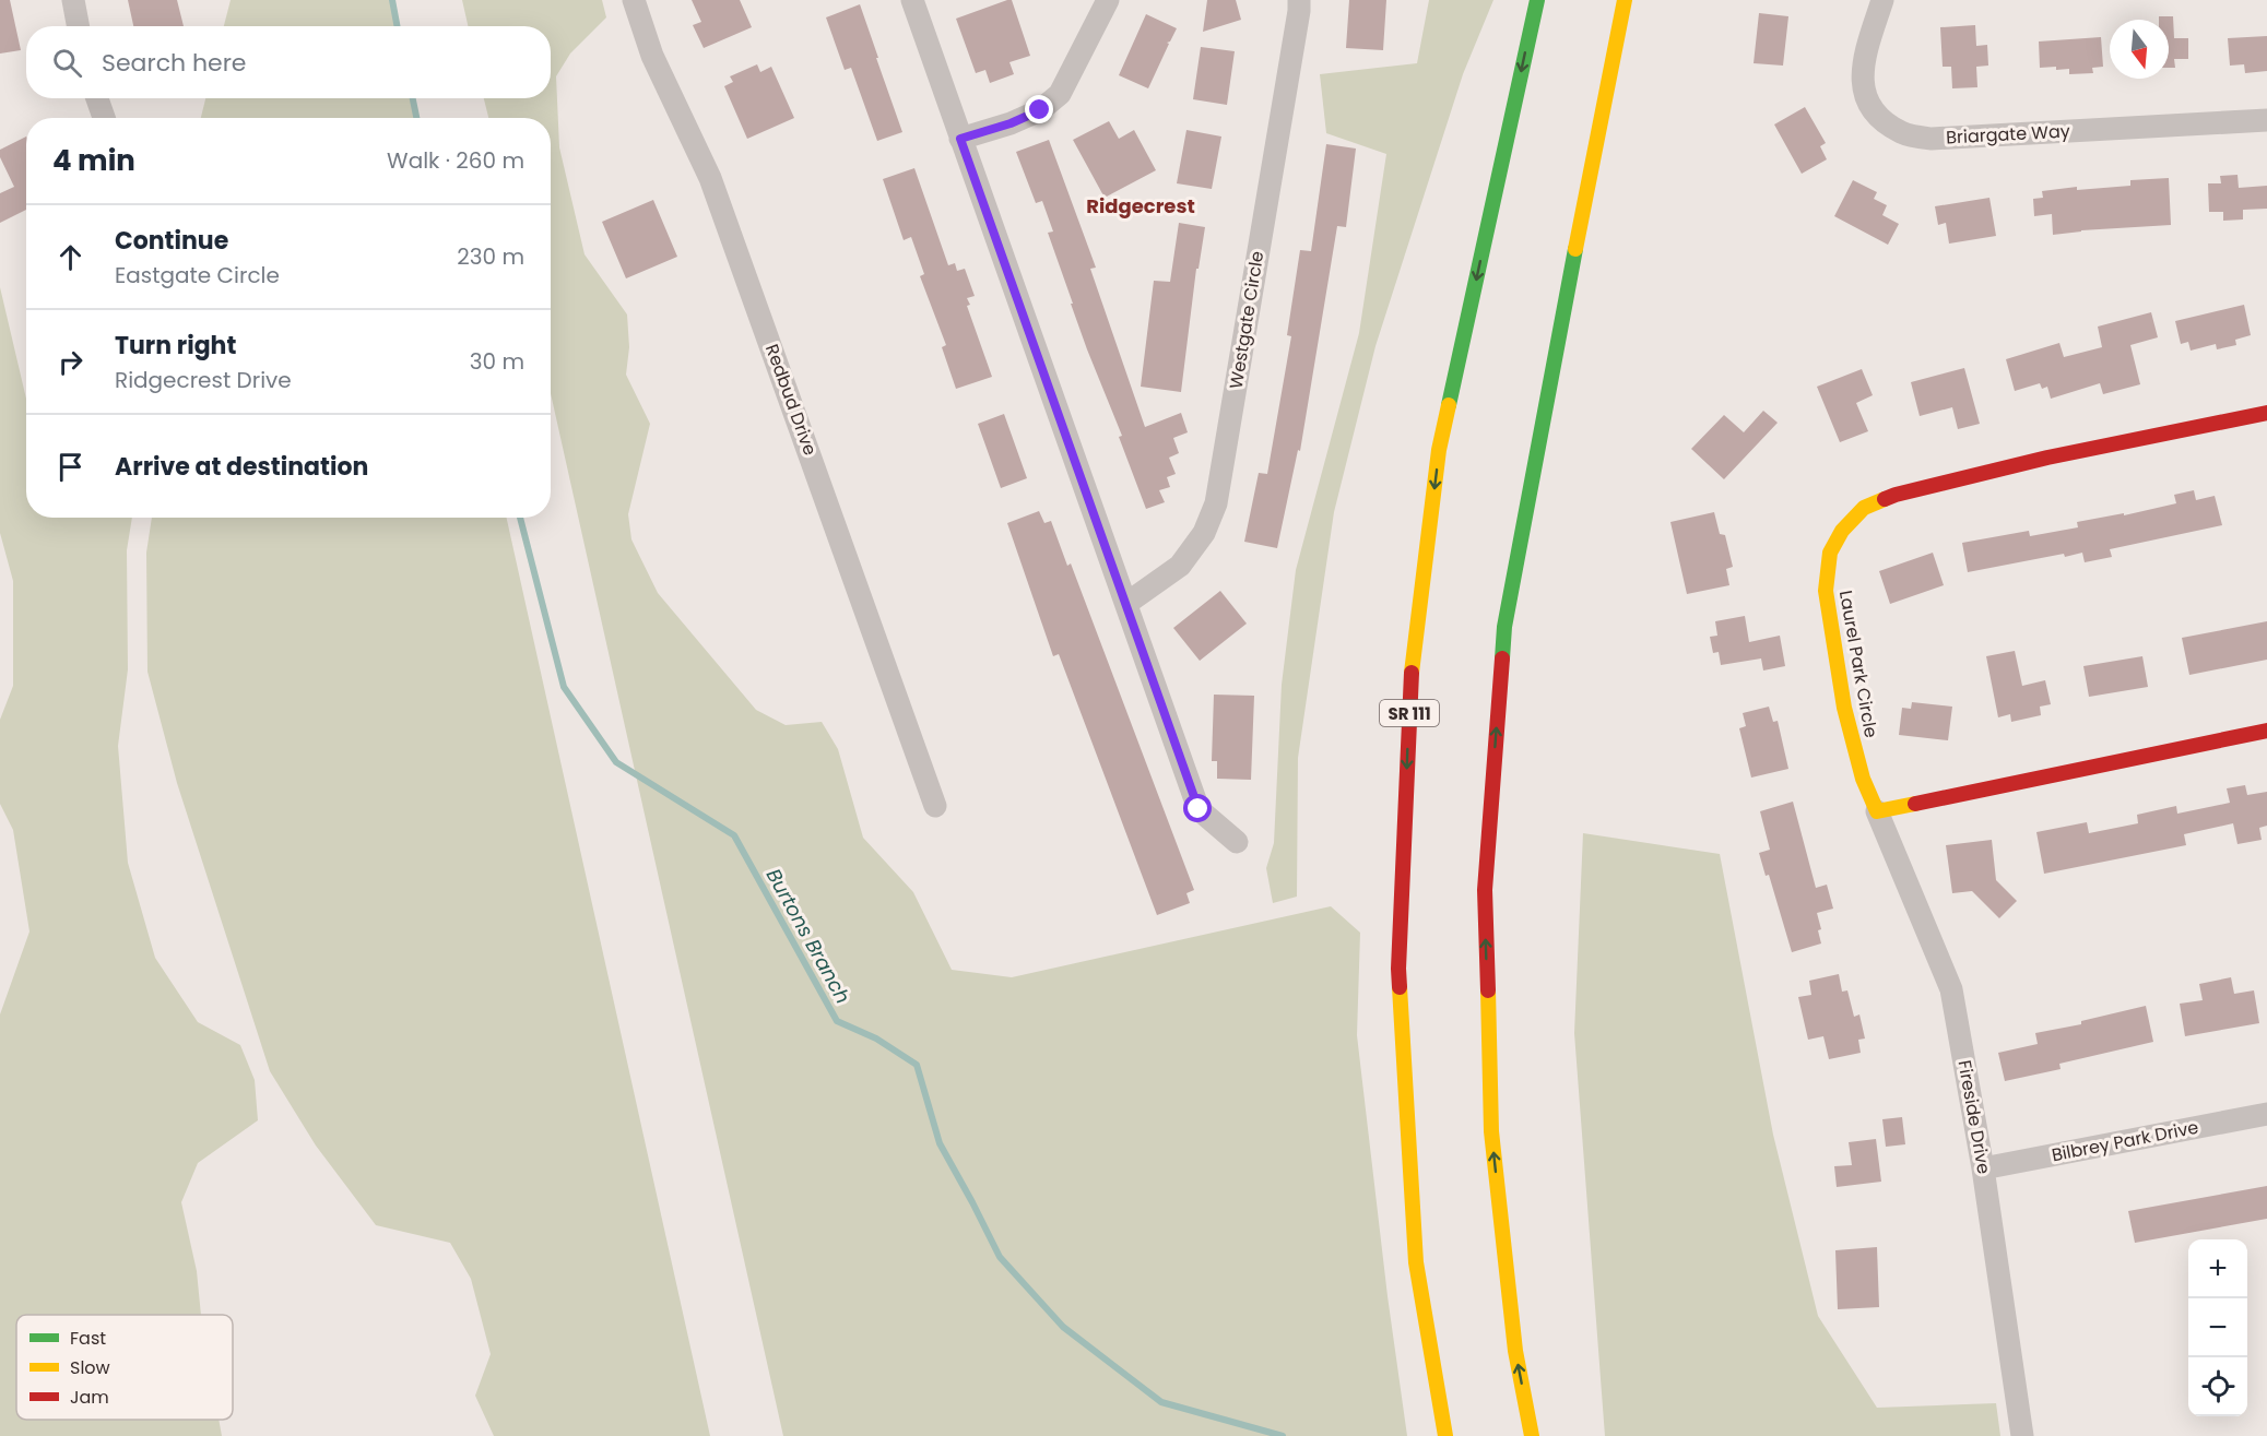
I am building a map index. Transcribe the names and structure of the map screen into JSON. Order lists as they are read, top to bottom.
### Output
{
  "streets": {
    "main road": ["Laurel Park Circle", "SR 111"],
    "street": [
      "Briargate Way",
      "Westgate Circle",
      "Redbud Drive",
      "Fireside Drive",
      "Bilbrey Park Drive"
    ]
  },
  "crossings": [
    ["Laurel Park Circle", "Fireside Drive"],
    ["Fireside Drive", "Bilbrey Park Drive"]
  ],
  "districts": ["Ridgecrest"],
  "water": ["Burtons Branch"],
  "legend": ["Fast", "Slow", "Jam"],
  "north": "bottom",
  "page": {
    "search": "Search here",
    "heading": ["4 min", "Walk · 260 m"],
    "list": [
      ["Continue", "Eastgate Circle", "230 m"],
      ["Turn right", "Ridgecrest Drive", "30 m"],
      "Arrive at destination"
    ],
    "map_buttons": ["+", "−"]
  }
}
